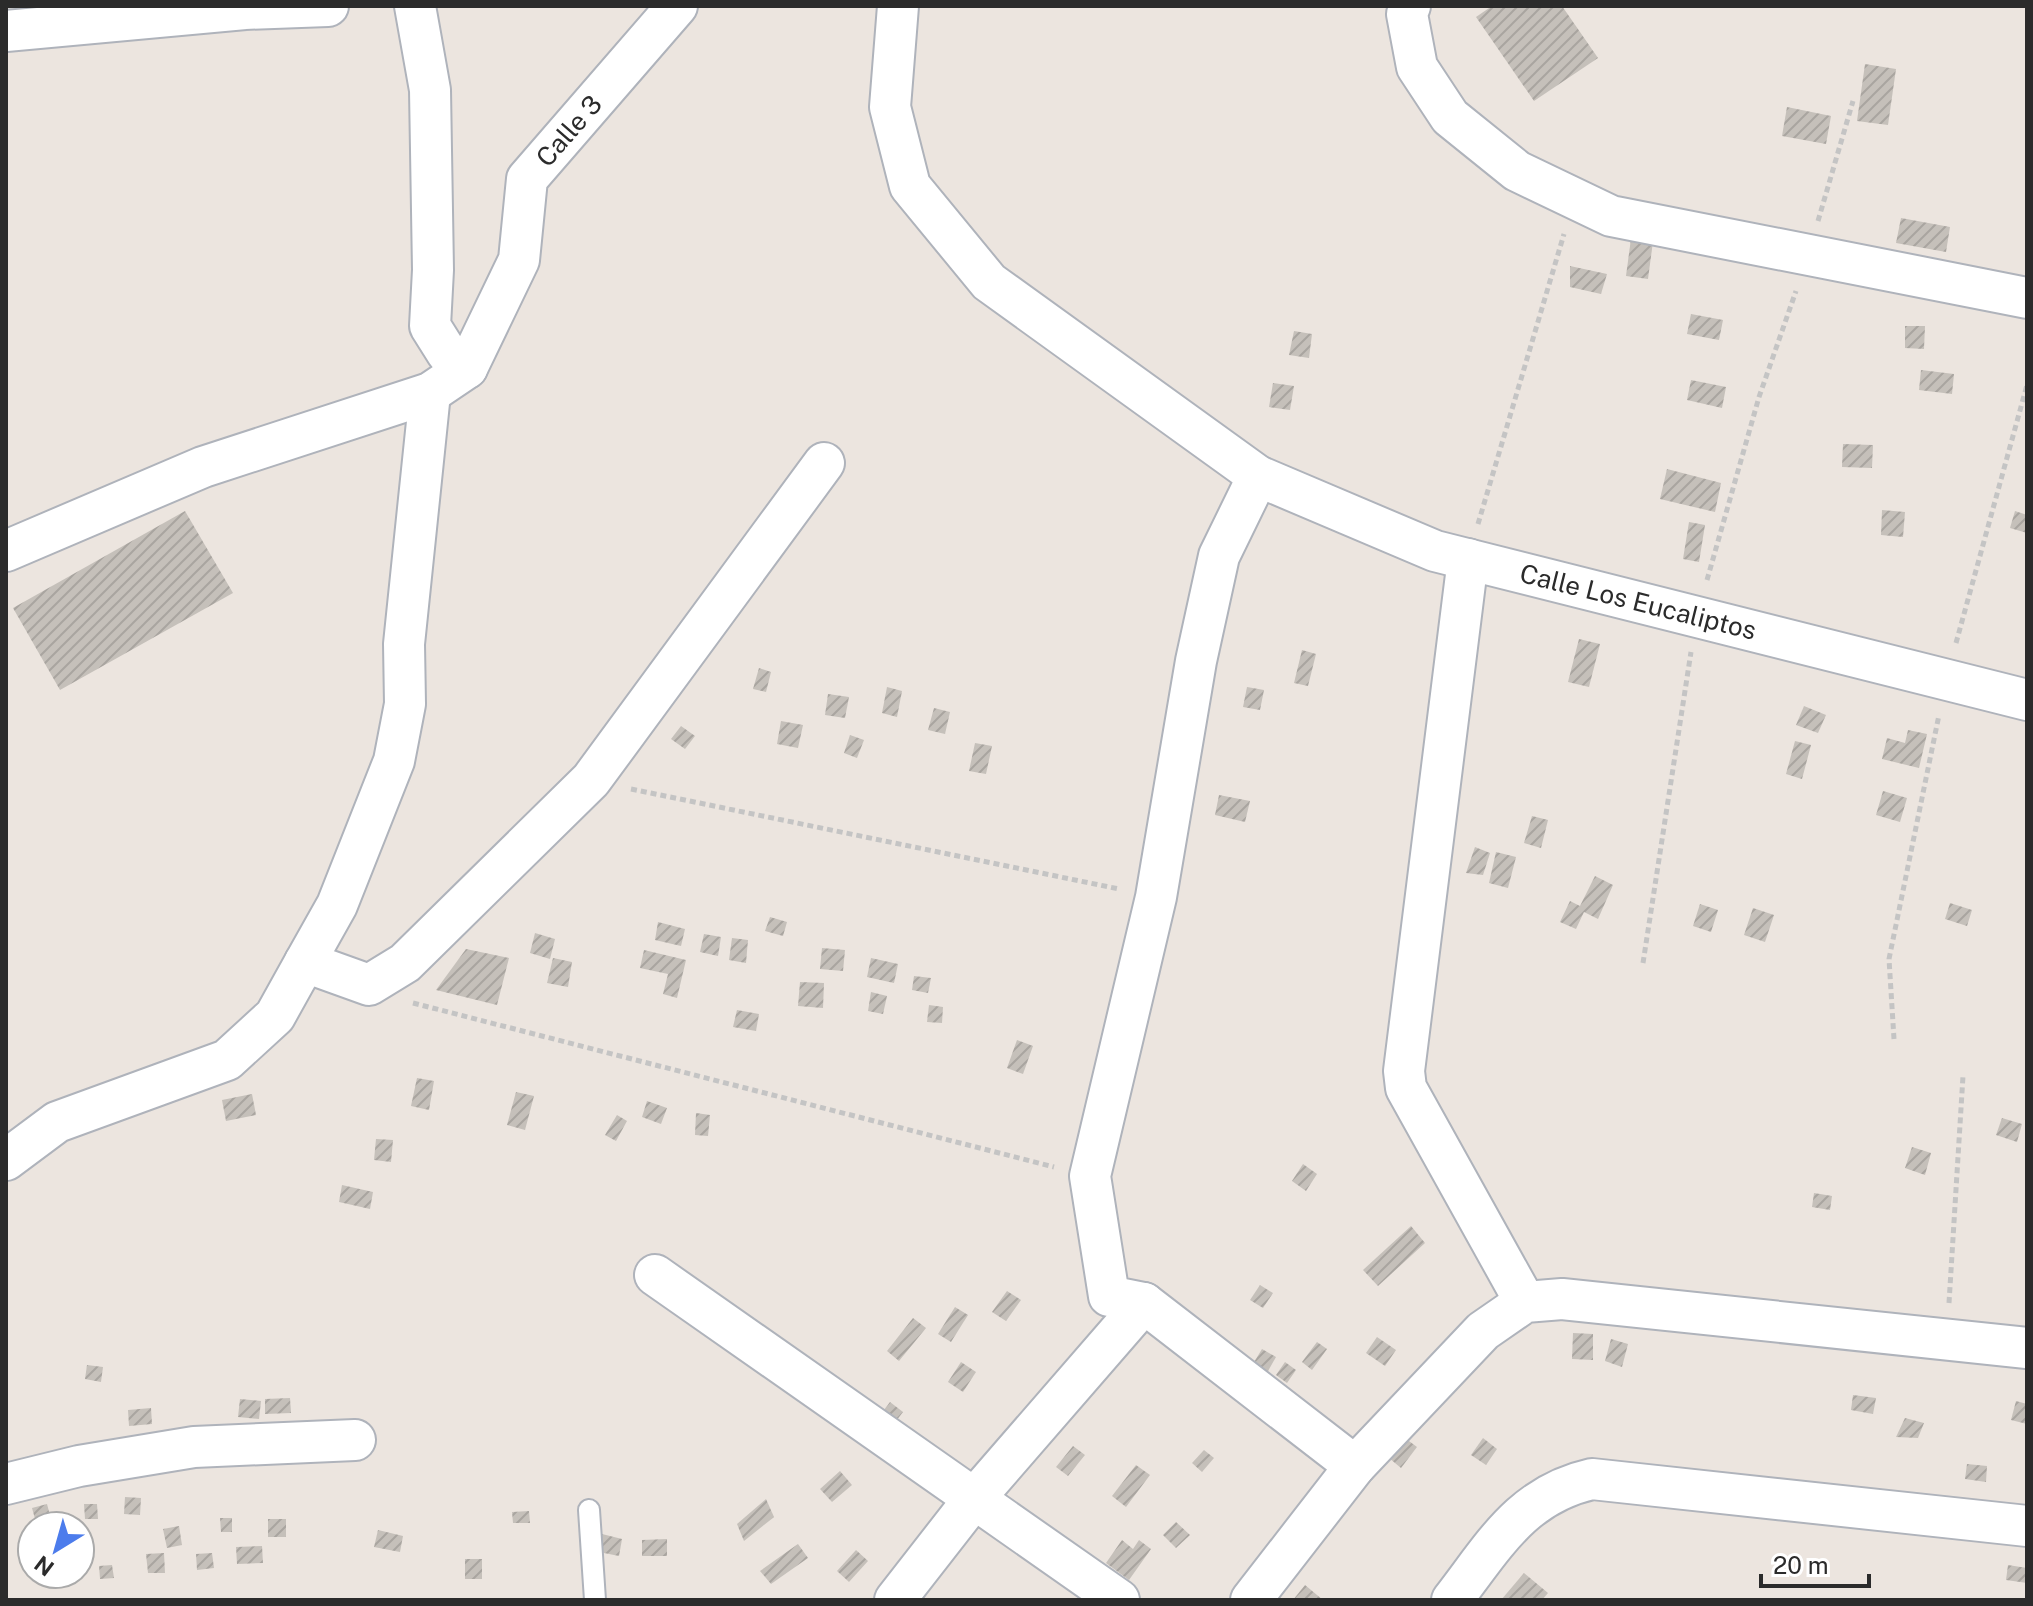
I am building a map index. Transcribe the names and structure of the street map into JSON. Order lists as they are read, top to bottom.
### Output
{
  "streets": {
    "street": ["Calle 3", "Calle Los Eucaliptos"]
  },
  "scale_bar": "20 m",
  "north": "bottom left"
}
